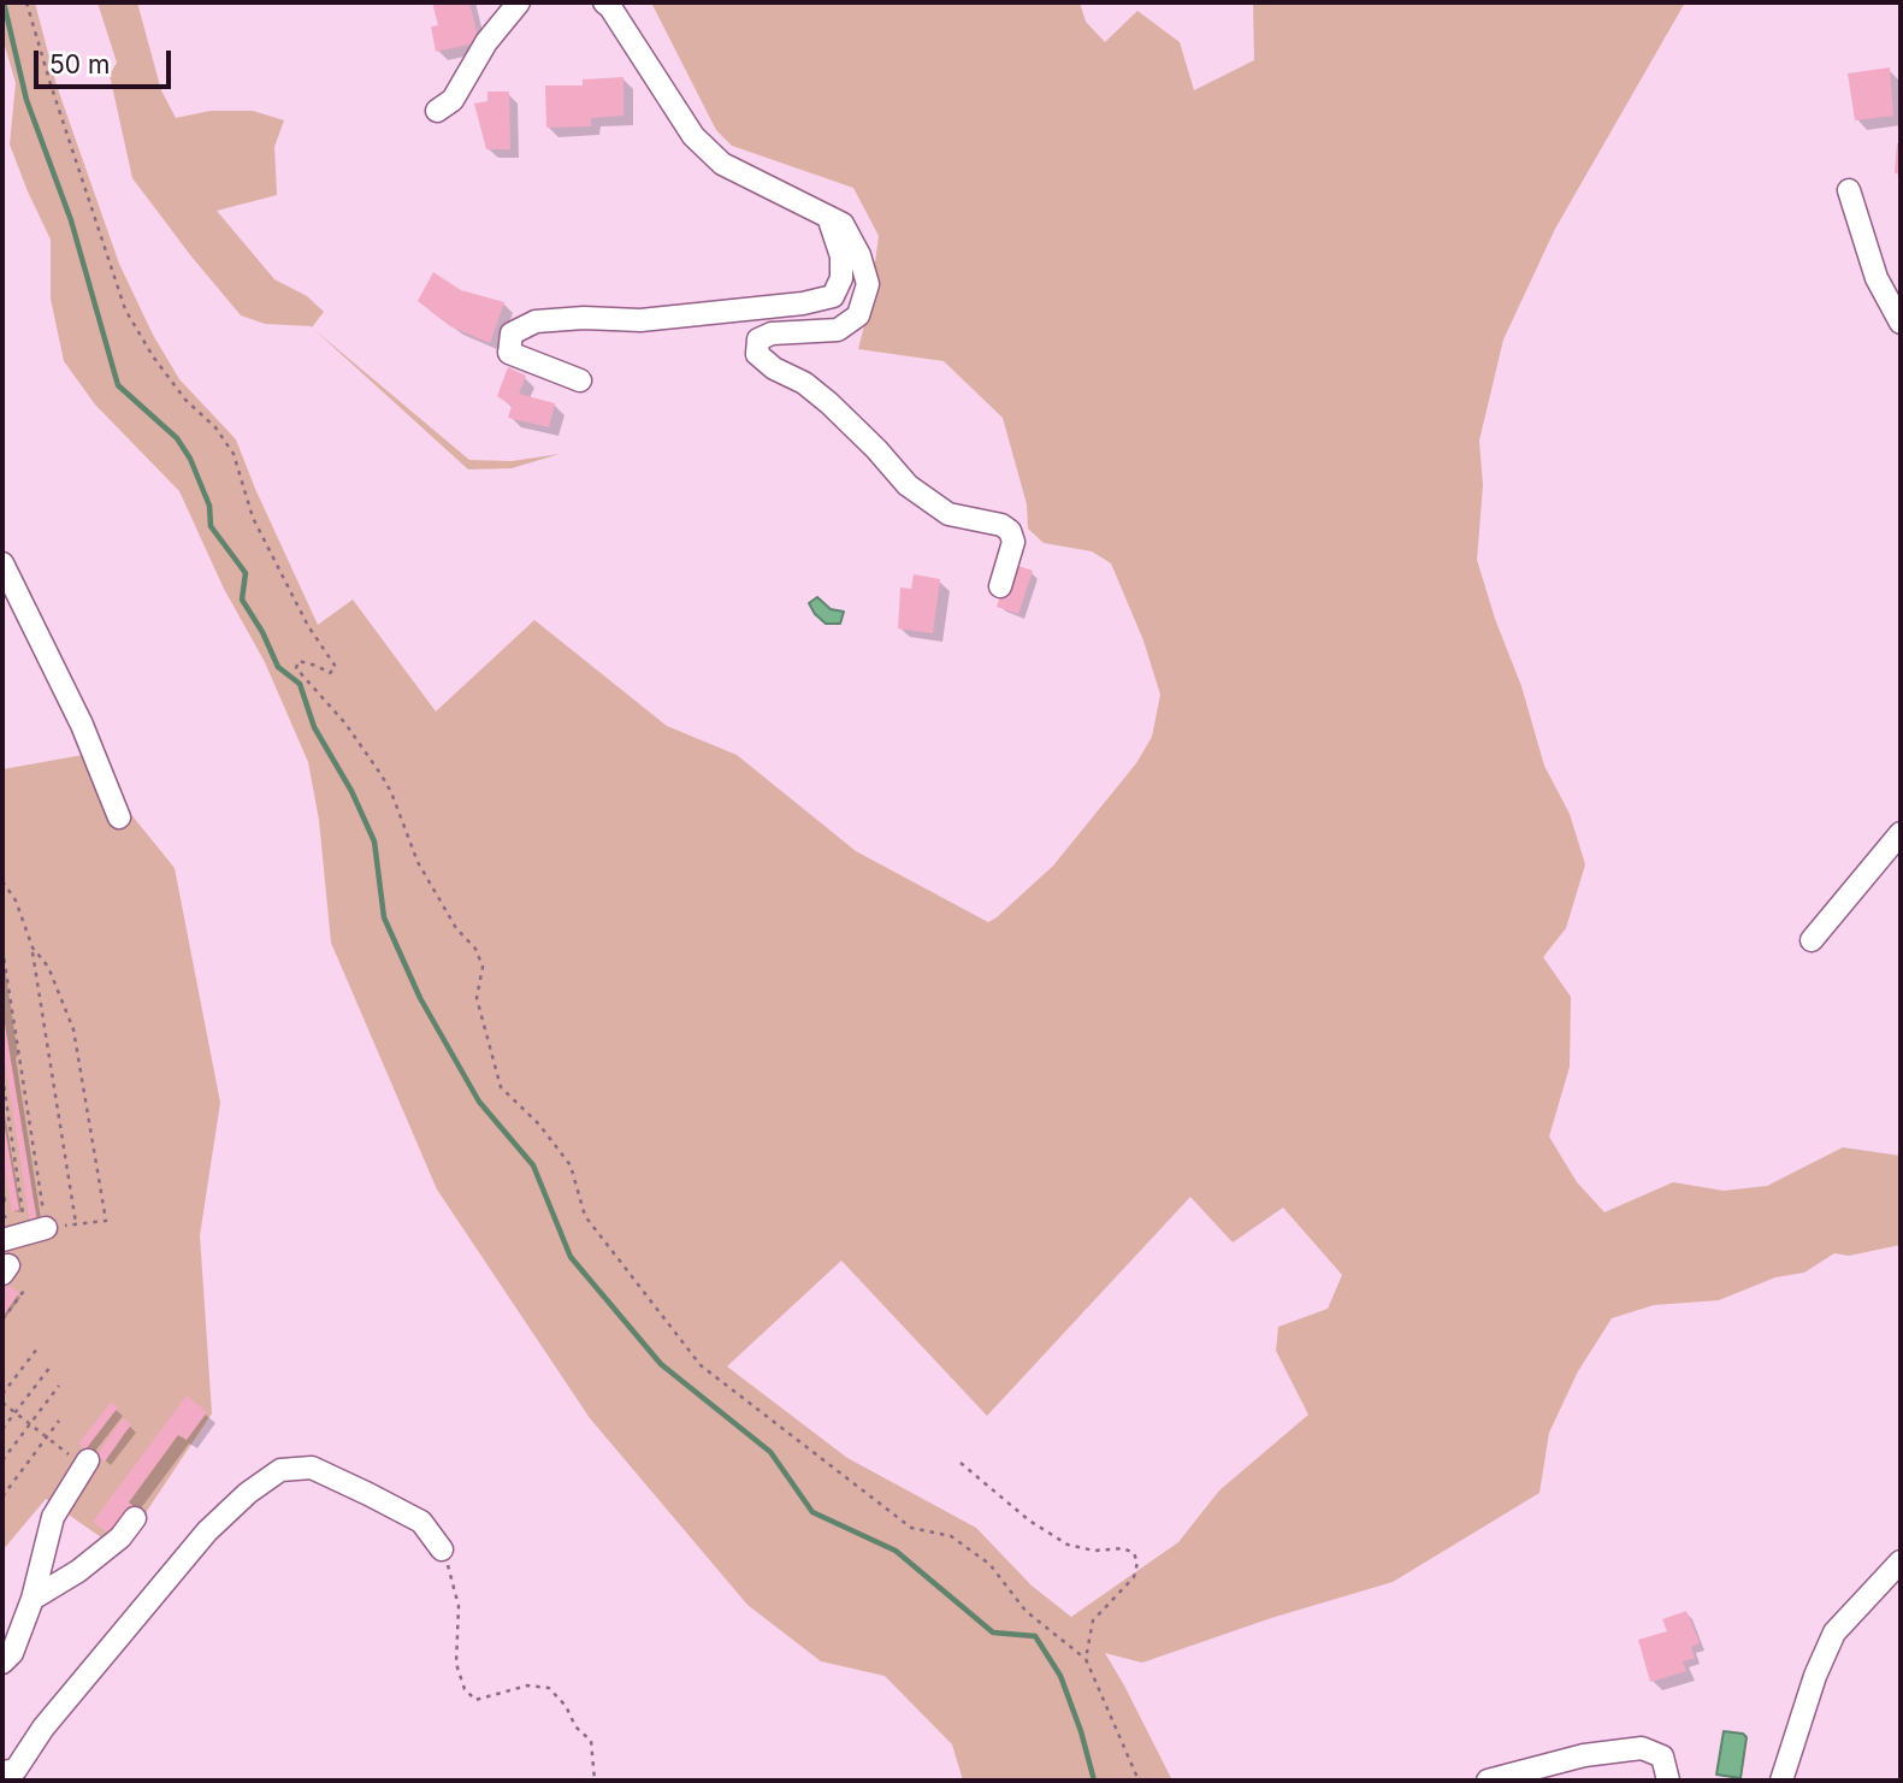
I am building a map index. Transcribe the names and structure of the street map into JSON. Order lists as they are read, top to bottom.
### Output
{
  "scale_bar": "50 m"
}
